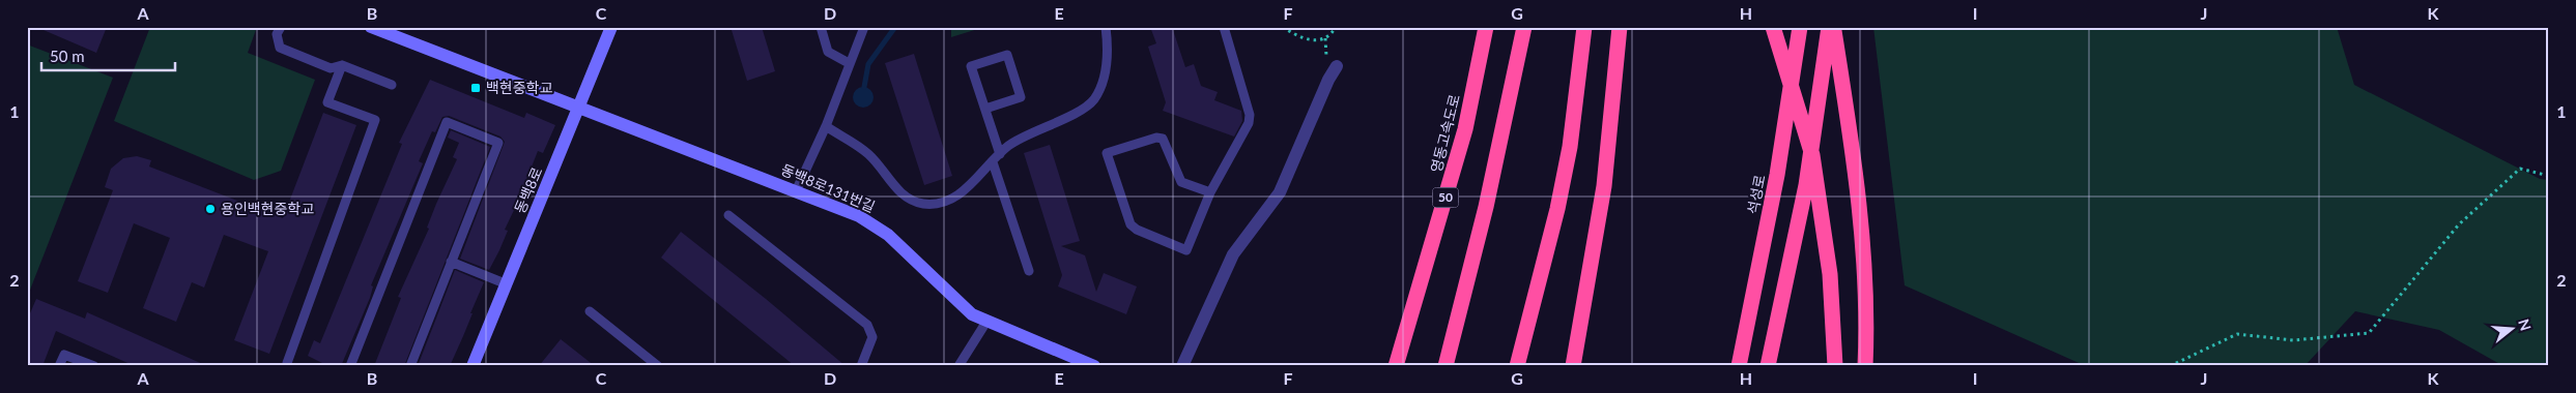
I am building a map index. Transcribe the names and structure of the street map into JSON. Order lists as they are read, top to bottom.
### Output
{
  "streets": {
    "highway": ["영동고속도로", "석성로", "50"],
    "street": ["동백8로131번길", "동백8로"]
  },
  "crossings": [
    ["동백8로131번길", "동백8로"]
  ],
  "places": {
    "transit": ["백현중학교"],
    "other": ["용인백현중학교"]
  },
  "scale_bar": "50 m",
  "north": "right",
  "grid": {
    "columns": [
      "A",
      "B",
      "C",
      "D",
      "E",
      "F",
      "G",
      "H",
      "I",
      "J",
      "K"
    ],
    "rows": ["1", "2"]
  }
}
